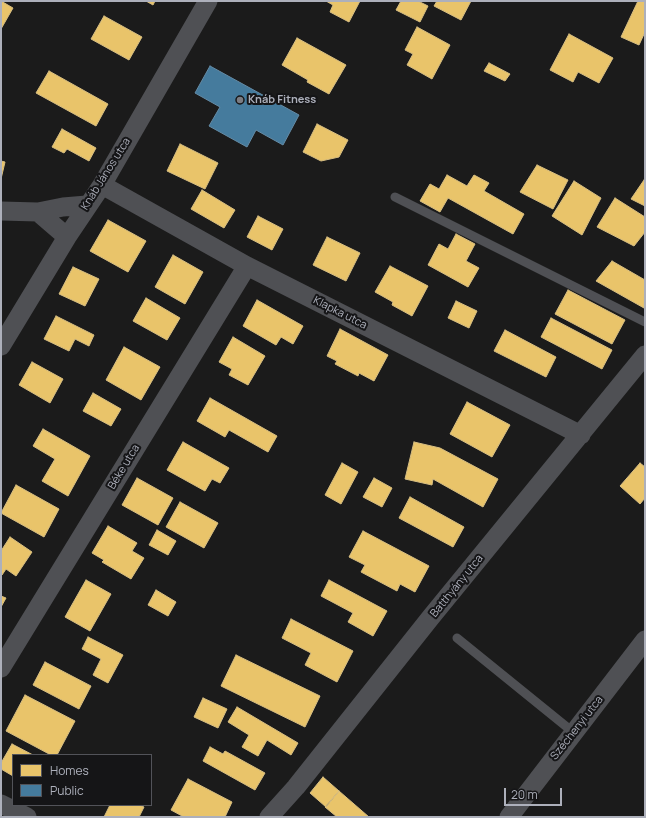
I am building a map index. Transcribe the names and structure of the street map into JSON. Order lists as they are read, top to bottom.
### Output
{
  "streets": {
    "street": [
      "Knáb János utca",
      "Klapka utca",
      "Béke utca",
      "Batthyány utca",
      "Széchenyi utca"
    ]
  },
  "crossings": [
    ["Knáb János utca", "Klapka utca"],
    ["Klapka utca", "Béke utca"],
    ["Klapka utca", "Batthyány utca"]
  ],
  "places": ["Knáb Fitness"],
  "legend": ["Homes", "Public"],
  "scale_bar": "20 m"
}
